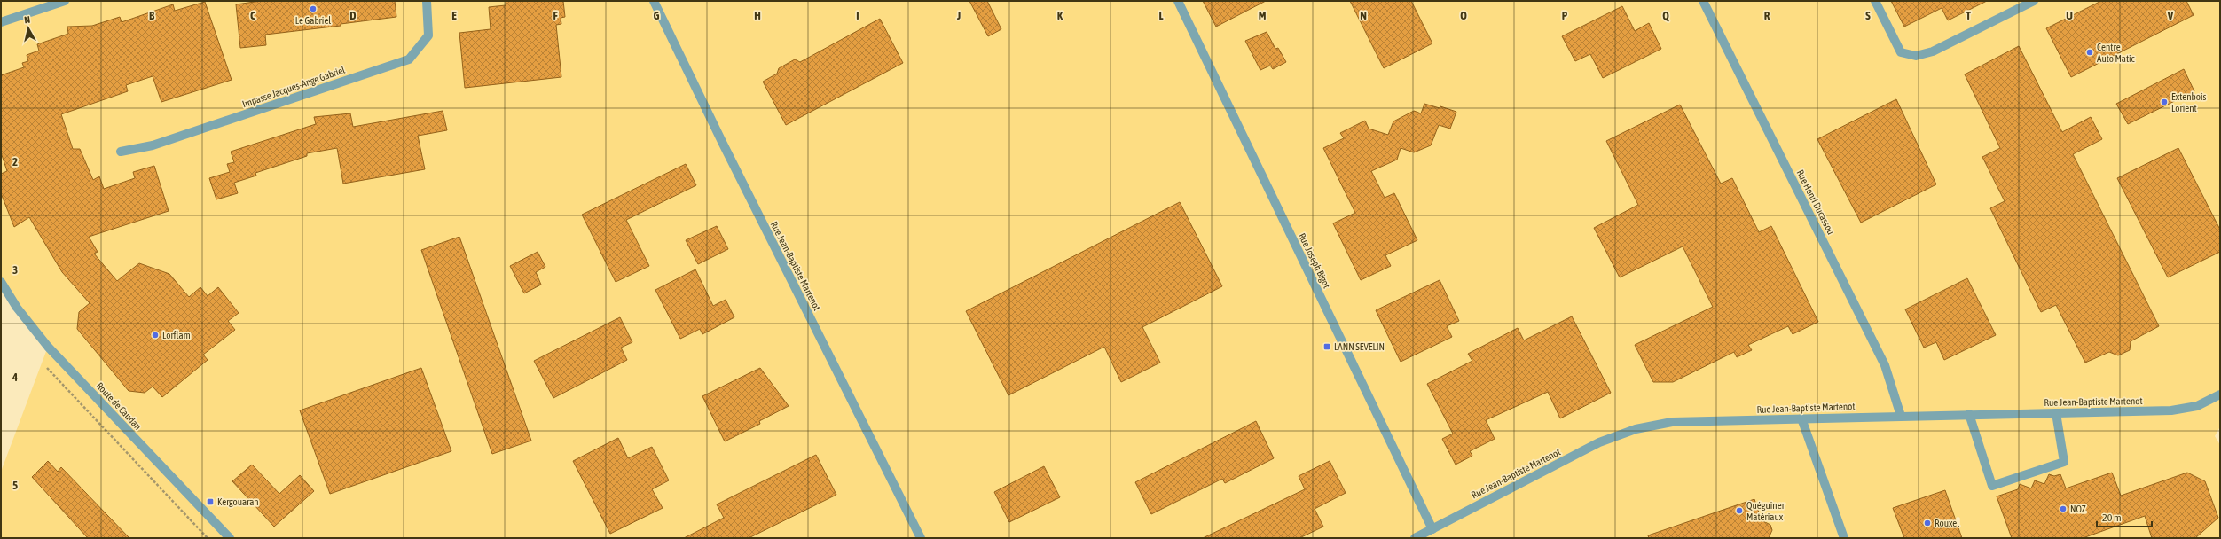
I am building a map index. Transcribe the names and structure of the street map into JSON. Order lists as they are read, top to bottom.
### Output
{
  "streets": {
    "street": [
      "Impasse Jacques-Ange Gabriel",
      "Rue Henri Ducassou",
      "Rue Joseph Bigot",
      "Rue Jean-Baptiste Martenot",
      "Route de Caudan"
    ]
  },
  "crossings": [
    ["Rue Henri Ducassou", "Rue Jean-Baptiste Martenot"],
    ["Rue Joseph Bigot", "Rue Jean-Baptiste Martenot"]
  ],
  "places": {
    "other": [
      "Le Gabriel",
      "Centre Auto Matic",
      "Extenbois Lorient",
      "Lorflam",
      "NOZ",
      "Quéguiner Matériaux",
      "Rouxel"
    ],
    "transit": ["LANN SEVELIN", "Kergouaran"]
  },
  "scale_bar": "20 m",
  "north": "top",
  "grid": {
    "columns": [
      "B",
      "C",
      "D",
      "E",
      "F",
      "G",
      "H",
      "I",
      "J",
      "K",
      "L",
      "M",
      "N",
      "O",
      "P",
      "Q",
      "R",
      "S",
      "T",
      "U",
      "V"
    ],
    "rows": [
      "2",
      "3",
      "4",
      "5"
    ]
  }
}
